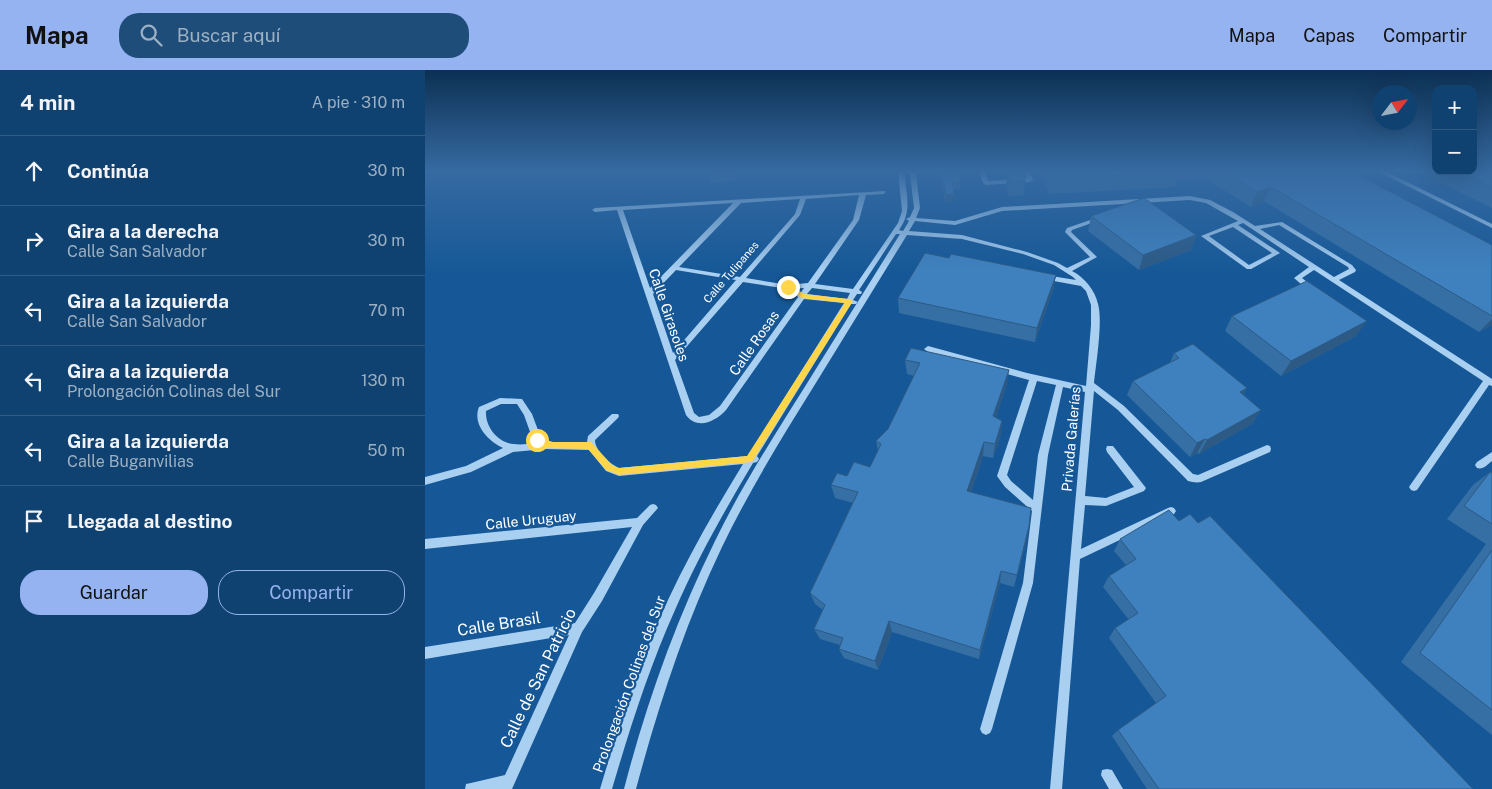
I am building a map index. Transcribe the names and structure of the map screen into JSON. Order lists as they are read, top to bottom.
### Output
{
  "streets": {
    "street": [
      "Calle Tulipanes",
      "Calle Girasoles",
      "Calle Rosas",
      "Privada Galerías",
      "Calle Uruguay",
      "Calle Brasil",
      "Calle de San Patricio",
      "Prolongación Colinas del Sur"
    ]
  },
  "crossings": [
    ["Calle Tulipanes", "Calle Girasoles"],
    ["Calle Girasoles", "Calle Rosas"],
    ["Calle Uruguay", "Calle de San Patricio"],
    ["Calle Brasil", "Calle de San Patricio"]
  ],
  "north": "top right",
  "page": {
    "header": "Mapa",
    "search": "Buscar aquí",
    "nav": ["Mapa", "Capas", "Compartir"],
    "heading": ["4 min", "A pie · 310 m"],
    "map_buttons": ["+", "−"],
    "list": [
      ["Continúa", "30 m"],
      ["Gira a la derecha", "Calle San Salvador", "30 m"],
      ["Gira a la izquierda", "Calle San Salvador", "70 m"],
      ["Gira a la izquierda", "Prolongación Colinas del Sur", "130 m"],
      ["Gira a la izquierda", "Calle Buganvilias", "50 m"],
      "Llegada al destino"
    ],
    "buttons": ["Guardar", "Compartir"]
  }
}
